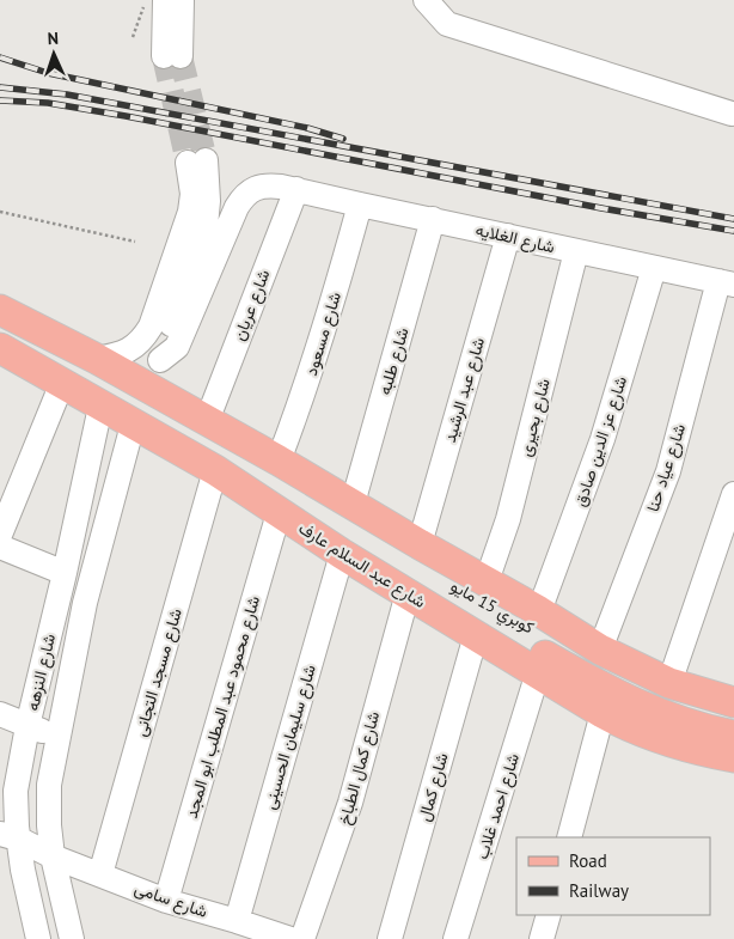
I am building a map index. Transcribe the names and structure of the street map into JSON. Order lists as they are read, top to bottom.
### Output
{
  "streets": {
    "main road": ["شارع عبد السلام عارف", "كوبري 15 مايو"],
    "street": [
      "شارع الغلايه",
      "شارع عريان",
      "شارع مسعود",
      "شارع طلبه",
      "شارع عبد الرشيد",
      "شارع بحيرى",
      "شارع عز الدين صادق",
      "شارع عياد حنا",
      "شارع النزهه",
      "شارع مسجد التجانى",
      "شارع محمود عبد المطلب ابو المجد",
      "شارع سليمان الحسينى",
      "شارع كمال الطباخ",
      "شارع كمال",
      "شارع احمد غلاب",
      "شارع سامى"
    ]
  },
  "crossings": [
    ["شارع الغلايه", "شارع عريان"],
    ["شارع الغلايه", "شارع مسعود"],
    ["شارع الغلايه", "شارع طلبه"],
    ["شارع الغلايه", "شارع عبد الرشيد"],
    ["شارع الغلايه", "شارع بحيرى"],
    ["شارع الغلايه", "شارع عز الدين صادق"],
    ["شارع الغلايه", "شارع عياد حنا"],
    ["شارع عريان", "شارع عبد السلام عارف"],
    ["شارع مسعود", "شارع عبد السلام عارف"],
    ["شارع مسعود", "كوبري 15 مايو"],
    ["شارع طلبه", "شارع عبد السلام عارف"],
    ["شارع عبد الرشيد", "شارع عبد السلام عارف"],
    ["شارع عبد الرشيد", "كوبري 15 مايو"],
    ["شارع عبد الرشيد", "شارع كمال الطباخ"],
    ["شارع بحيرى", "شارع عبد السلام عارف"],
    ["شارع عز الدين صادق", "شارع عبد السلام عارف"],
    ["شارع عياد حنا", "شارع عبد السلام عارف"],
    ["شارع عبد السلام عارف", "كوبري 15 مايو"],
    ["شارع عبد السلام عارف", "شارع النزهه"],
    ["شارع عبد السلام عارف", "شارع مسجد التجانى"],
    ["شارع عبد السلام عارف", "شارع محمود عبد المطلب ابو المجد"],
    ["شارع عبد السلام عارف", "شارع سليمان الحسينى"],
    ["شارع عبد السلام عارف", "شارع كمال الطباخ"],
    ["شارع عبد السلام عارف", "شارع كمال"],
    ["شارع عبد السلام عارف", "شارع احمد غلاب"],
    ["كوبري 15 مايو", "شارع كمال الطباخ"],
    ["شارع النزهه", "شارع سامى"],
    ["شارع مسجد التجانى", "شارع سامى"],
    ["شارع محمود عبد المطلب ابو المجد", "شارع سامى"],
    ["شارع سليمان الحسينى", "شارع سامى"]
  ],
  "legend": ["Road", "Railway"],
  "north": "top"
}
